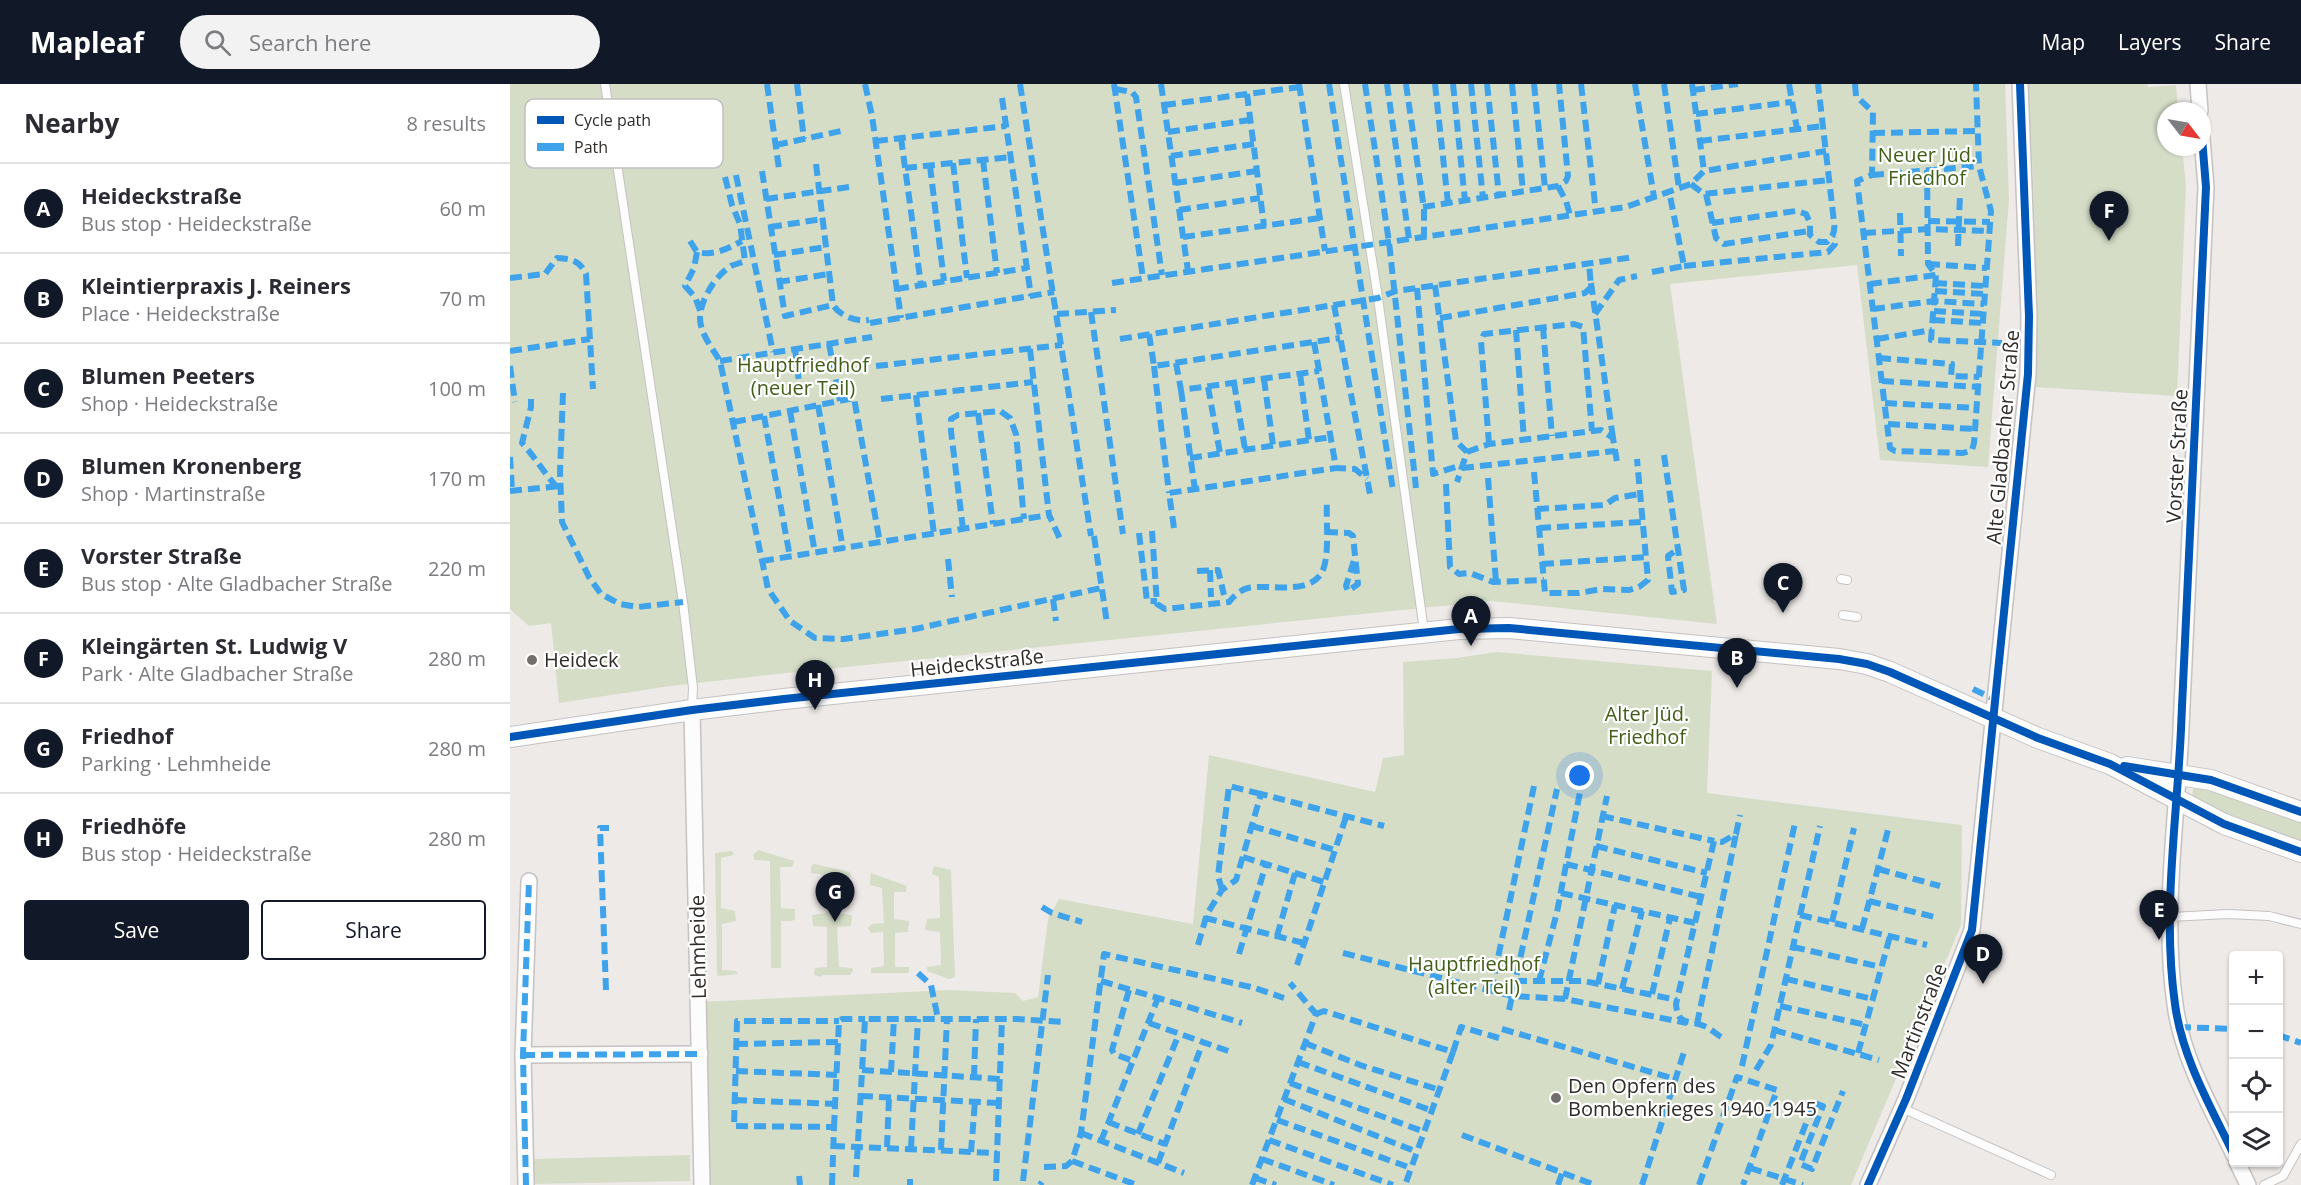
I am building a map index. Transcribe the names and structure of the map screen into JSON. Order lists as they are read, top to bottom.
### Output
{
  "streets": {
    "street": [
      "Alte Gladbacher Straße",
      "Vorster Straße",
      "Heideckstraße",
      "Lehmheide",
      "Martinstraße"
    ]
  },
  "crossings": [
    ["Alte Gladbacher Straße", "Heideckstraße"],
    ["Alte Gladbacher Straße", "Martinstraße"],
    ["Heideckstraße", "Lehmheide"],
    ["Heideckstraße", "Martinstraße"]
  ],
  "parks": [
    "Neuer Jüd. Friedhof",
    "Hauptfriedhof (neuer Teil)",
    "Alter Jüd. Friedhof",
    "Hauptfriedhof (alter Teil)"
  ],
  "places": ["Heideck", "Den Opfern des Bombenkrieges 1940-1945"],
  "legend": ["Cycle path", "Path"],
  "north": "bottom right",
  "page": {
    "header": "Mapleaf",
    "search": "Search here",
    "nav": ["Map", "Layers", "Share"],
    "heading": ["Nearby", "8 results"],
    "list": [
      {
        "mark": "A",
        "name": "Heideckstraße",
        "note": "Bus stop · Heideckstraße",
        "value": "60 m"
      },
      {
        "mark": "B",
        "name": "Kleintierpraxis J. Reiners",
        "note": "Place · Heideckstraße",
        "value": "70 m"
      },
      {
        "mark": "C",
        "name": "Blumen Peeters",
        "note": "Shop · Heideckstraße",
        "value": "100 m"
      },
      {
        "mark": "D",
        "name": "Blumen Kronenberg",
        "note": "Shop · Martinstraße",
        "value": "170 m"
      },
      {
        "mark": "E",
        "name": "Vorster Straße",
        "note": "Bus stop · Alte Gladbacher Straße",
        "value": "220 m"
      },
      {
        "mark": "F",
        "name": "Kleingärten St. Ludwig V",
        "note": "Park · Alte Gladbacher Straße",
        "value": "280 m"
      },
      {
        "mark": "G",
        "name": "Friedhof",
        "note": "Parking · Lehmheide",
        "value": "280 m"
      },
      {
        "mark": "H",
        "name": "Friedhöfe",
        "note": "Bus stop · Heideckstraße",
        "value": "280 m"
      }
    ],
    "pins": [
      "F",
      "C",
      "A",
      "B",
      "H",
      "G",
      "E",
      "D"
    ],
    "buttons": ["Save", "Share"],
    "map_buttons": ["+", "−"]
  }
}
